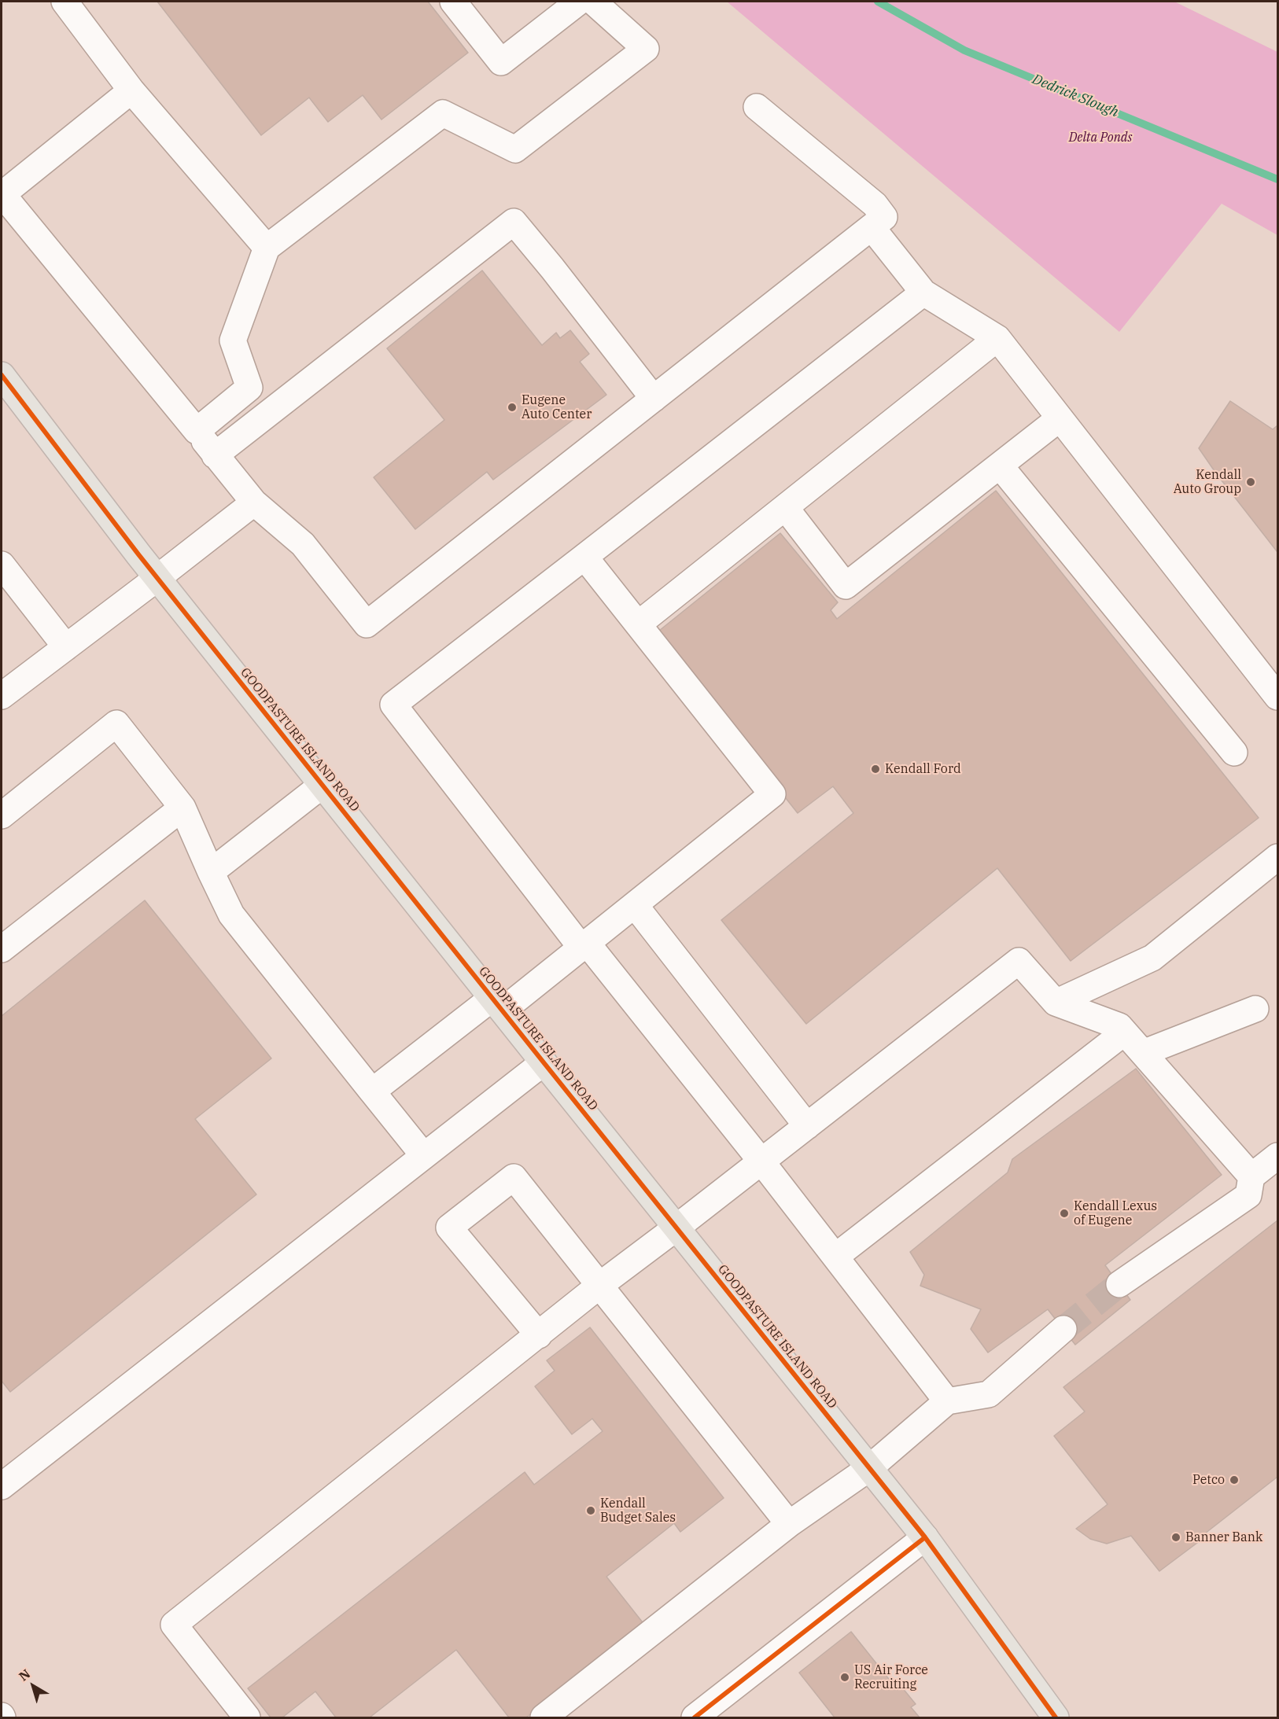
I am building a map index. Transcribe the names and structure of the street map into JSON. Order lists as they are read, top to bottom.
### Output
{
  "streets": {
    "main road": ["GOODPASTURE ISLAND ROAD"]
  },
  "water": ["Dedrick Slough"],
  "parks": ["Delta Ponds"],
  "places": [
    "Eugene Auto Center",
    "Kendall Auto Group",
    "Kendall Ford",
    "Kendall Lexus of Eugene",
    "Petco",
    "Kendall Budget Sales",
    "Banner Bank",
    "US Air Force Recruiting"
  ],
  "north": "top left"
}
